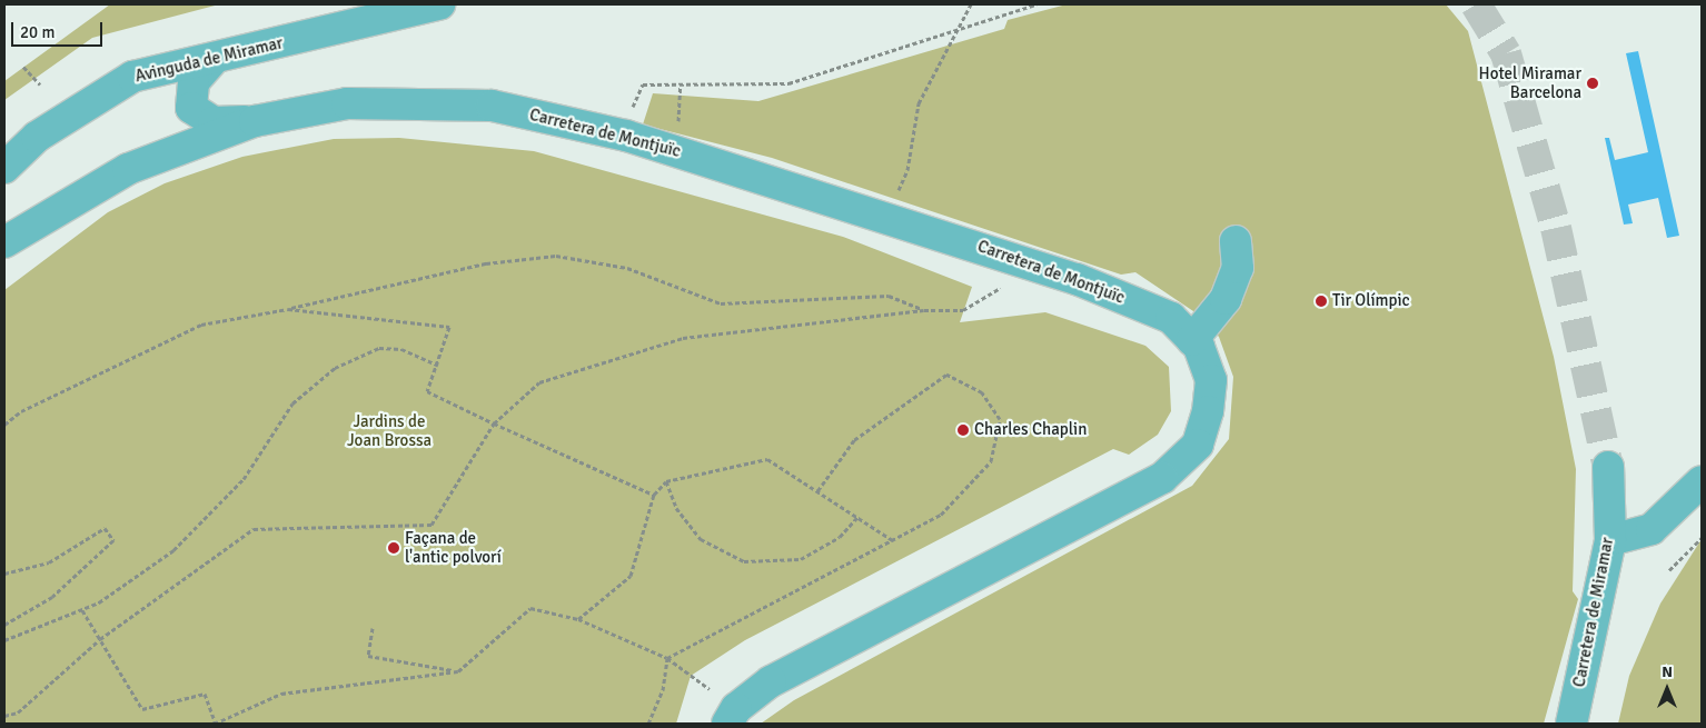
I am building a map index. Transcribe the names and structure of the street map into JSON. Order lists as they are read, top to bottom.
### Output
{
  "streets": {
    "street": ["Avinguda de Miramar", "Carretera de Montjuïc", "Carretera de Miramar"]
  },
  "parks": ["Jardins de Joan Brossa"],
  "places": [
    "Hotel Miramar Barcelona",
    "Tir Olímpic",
    "Charles Chaplin",
    "Façana de l'antic polvorí"
  ],
  "scale_bar": "20 m",
  "north": "top"
}
